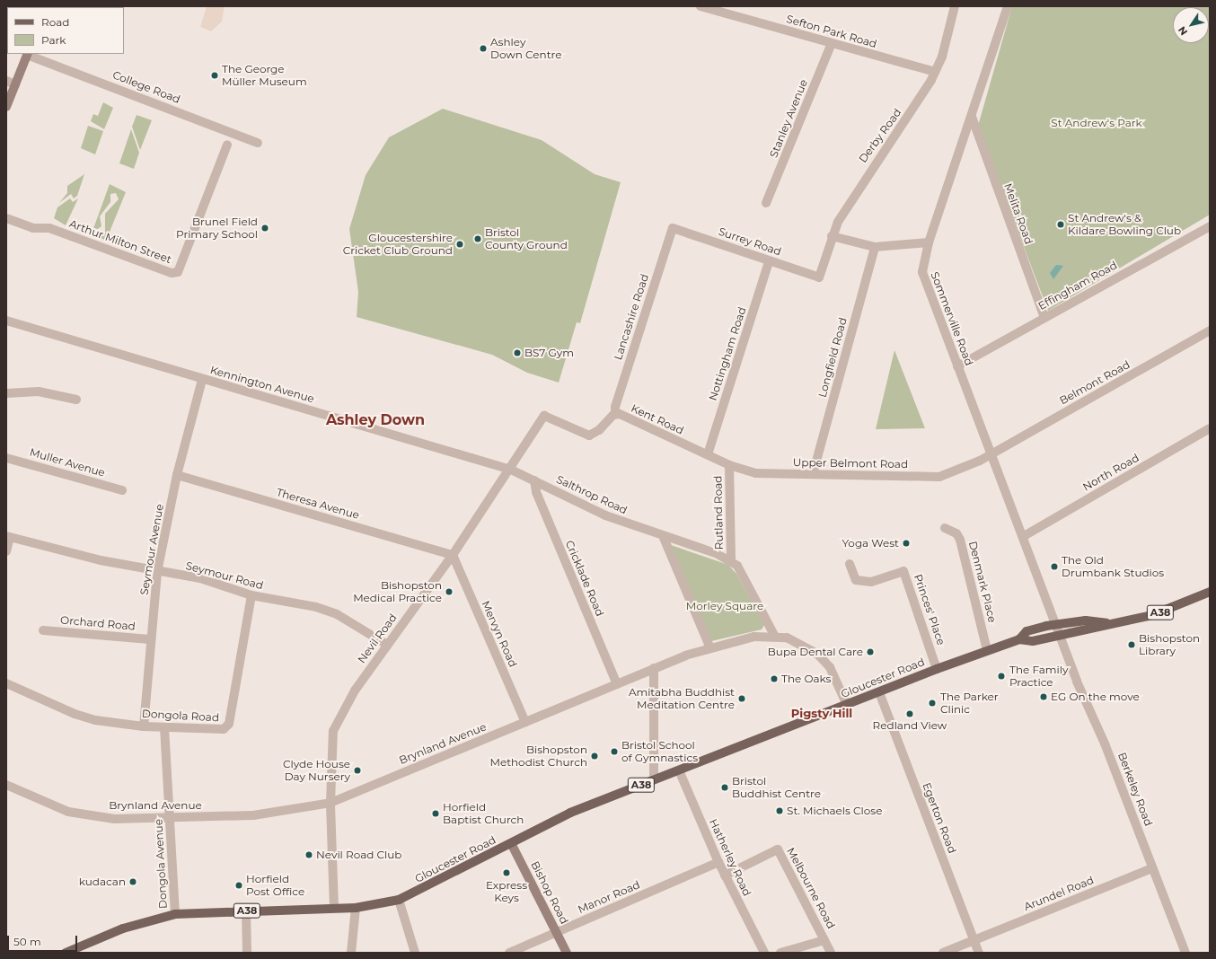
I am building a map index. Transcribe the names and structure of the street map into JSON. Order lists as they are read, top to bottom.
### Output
{
  "streets": {
    "main road": ["A38", "Gloucester Road"],
    "street": [
      "Sefton Park Road",
      "College Road",
      "Stanley Avenue",
      "Derby Road",
      "Melita Road",
      "Arthur Milton Street",
      "Surrey Road",
      "Effingham Road",
      "Lancashire Road",
      "Sommerville Road",
      "Nottingham Road",
      "Longfield Road",
      "Belmont Road",
      "Kennington Avenue",
      "Kent Road",
      "Muller Avenue",
      "Upper Belmont Road",
      "North Road",
      "Salthrop Road",
      "Theresa Avenue",
      "Rutland Road",
      "Seymour Avenue",
      "Seymour Road",
      "Cricklade Road",
      "Denmark Place",
      "Princes' Place",
      "Orchard Road",
      "Mervyn Road",
      "Nevil Road",
      "Dongola Road",
      "Brynland Avenue",
      "Berkeley Road",
      "Egerton Road",
      "Hatherley Road",
      "Dongola Avenue",
      "Melbourne Road",
      "Bishop Road",
      "Arundel Road",
      "Manor Road"
    ]
  },
  "crossings": [
    ["Sefton Park Road", "Stanley Avenue"],
    ["Sefton Park Road", "Derby Road"],
    ["Derby Road", "Surrey Road"],
    ["Melita Road", "Effingham Road"],
    ["Melita Road", "Sommerville Road"],
    ["Surrey Road", "Lancashire Road"],
    ["Surrey Road", "Nottingham Road"],
    ["Effingham Road", "Sommerville Road"],
    ["Lancashire Road", "Kent Road"],
    ["Sommerville Road", "Belmont Road"],
    ["Sommerville Road", "Upper Belmont Road"],
    ["Sommerville Road", "North Road"],
    ["Sommerville Road", "Gloucester Road"],
    ["Sommerville Road", "Berkeley Road"],
    ["Nottingham Road", "Kent Road"],
    ["Nottingham Road", "Upper Belmont Road"],
    ["Longfield Road", "Upper Belmont Road"],
    ["Belmont Road", "Upper Belmont Road"],
    ["Kennington Avenue", "Salthrop Road"],
    ["Kennington Avenue", "Seymour Avenue"],
    ["Kennington Avenue", "Nevil Road"],
    ["Kent Road", "Upper Belmont Road"],
    ["Kent Road", "Nevil Road"],
    ["Upper Belmont Road", "Rutland Road"],
    ["Salthrop Road", "Cricklade Road"],
    ["Salthrop Road", "Nevil Road"],
    ["Theresa Avenue", "Seymour Avenue"],
    ["Theresa Avenue", "Mervyn Road"],
    ["Theresa Avenue", "Nevil Road"],
    ["Seymour Avenue", "Seymour Road"],
    ["Seymour Avenue", "Orchard Road"],
    ["Seymour Avenue", "Dongola Road"],
    ["Seymour Road", "Nevil Road"],
    ["Seymour Road", "Dongola Road"],
    ["Cricklade Road", "Brynland Avenue"],
    ["Denmark Place", "Gloucester Road"],
    ["Princes' Place", "Gloucester Road"],
    ["Mervyn Road", "Nevil Road"],
    ["Mervyn Road", "Brynland Avenue"],
    ["Nevil Road", "Gloucester Road"],
    ["Nevil Road", "Brynland Avenue"],
    ["Gloucester Road", "Brynland Avenue"],
    ["Gloucester Road", "Berkeley Road"],
    ["Gloucester Road", "Egerton Road"],
    ["Gloucester Road", "Hatherley Road"],
    ["Gloucester Road", "Dongola Avenue"],
    ["Gloucester Road", "Bishop Road"],
    ["Dongola Road", "Dongola Avenue"],
    ["Brynland Avenue", "Dongola Avenue"],
    ["Berkeley Road", "Arundel Road"],
    ["Egerton Road", "Arundel Road"],
    ["Hatherley Road", "Melbourne Road"],
    ["Hatherley Road", "Manor Road"],
    ["Bishop Road", "Manor Road"]
  ],
  "districts": ["Ashley Down", "Pigsty Hill"],
  "parks": ["St Andrew's Park", "Morley Square"],
  "places": [
    "Ashley Down Centre",
    "The George Müller Museum",
    "St Andrew's & Kildare Bowling Club",
    "Brunel Field Primary School",
    "Bristol County Ground",
    "Gloucestershire Cricket Club Ground",
    "BS7 Gym",
    "Yoga West",
    "The Old Drumbank Studios",
    "Bishopston Medical Practice",
    "Bishopston Library",
    "Bupa Dental Care",
    "The Family Practice",
    "The Oaks",
    "EG On the move",
    "Amitabha Buddhist Meditation Centre",
    "The Parker Clinic",
    "Redland View",
    "Bristol School of Gymnastics",
    "Bishopston Methodist Church",
    "Clyde House Day Nursery",
    "Bristol Buddhist Centre",
    "St. Michaels Close",
    "Horfield Baptist Church",
    "Nevil Road Club",
    "Express Keys",
    "kudacan",
    "Horfield Post Office"
  ],
  "legend": ["Road", "Park"],
  "scale_bar": "50 m",
  "north": "bottom left"
}
